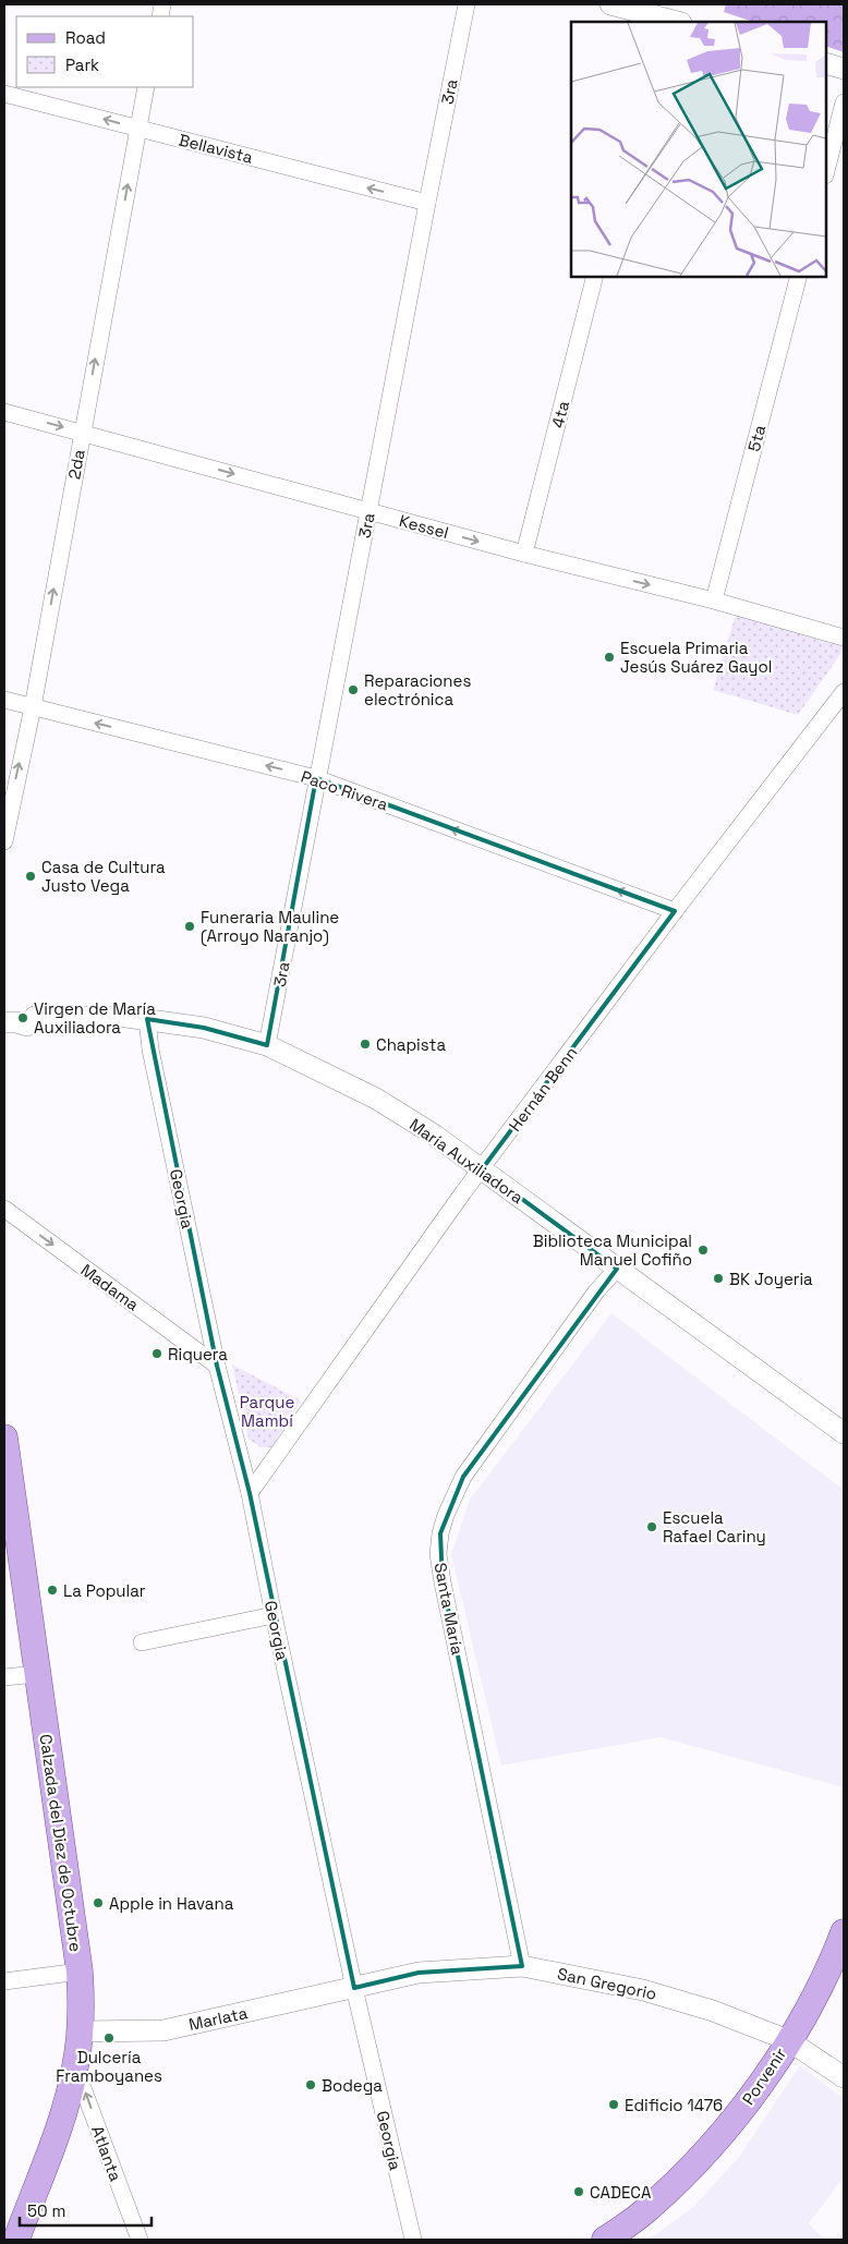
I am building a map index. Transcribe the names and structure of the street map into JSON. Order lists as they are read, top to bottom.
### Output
{
  "streets": {
    "main road": ["Calzada del Diez de Octubre", "Porvenir"],
    "street": [
      "3ra",
      "Bellavista",
      "4ta",
      "5ta",
      "2da",
      "Kessel",
      "Paco Rivera",
      "Hernán Benn",
      "María Auxiliadora",
      "Georgia",
      "Madama",
      "Santa María",
      "San Gregorio",
      "Marlata",
      "Atlanta"
    ]
  },
  "crossings": [
    ["3ra", "Bellavista"],
    ["3ra", "Kessel"],
    ["3ra", "Paco Rivera"],
    ["3ra", "María Auxiliadora"],
    ["Bellavista", "2da"],
    ["4ta", "Kessel"],
    ["5ta", "Kessel"],
    ["2da", "Kessel"],
    ["2da", "Paco Rivera"],
    ["Paco Rivera", "Hernán Benn"],
    ["Hernán Benn", "María Auxiliadora"],
    ["Hernán Benn", "Georgia"],
    ["María Auxiliadora", "Georgia"],
    ["María Auxiliadora", "Santa María"],
    ["Georgia", "Madama"],
    ["Georgia", "San Gregorio"],
    ["Georgia", "Marlata"],
    ["Santa María", "San Gregorio"],
    ["Calzada del Diez de Octubre", "Marlata"],
    ["Calzada del Diez de Octubre", "Atlanta"],
    ["San Gregorio", "Marlata"],
    ["San Gregorio", "Porvenir"]
  ],
  "one_way": [
    "Bellavista",
    "2da",
    "Kessel",
    "Paco Rivera",
    "Madama",
    "Atlanta"
  ],
  "parks": ["Parque Mambí"],
  "places": [
    "Escuela Primaria Jesús Suárez Gayol",
    "Reparaciones electrónica",
    "Casa de Cultura Justo Vega",
    "Funeraria Mauline (Arroyo Naranjo)",
    "Virgen de María Auxiliadora",
    "Chapista",
    "Biblioteca Municipal Manuel Cofiño",
    "BK Joyeria",
    "Riquera",
    "Escuela Rafael Cariny",
    "La Popular",
    "Apple in Havana",
    "Dulcería Framboyanes",
    "Bodega",
    "Edificio 1476",
    "CADECA"
  ],
  "legend": ["Road", "Park"],
  "scale_bar": "50 m"
}
